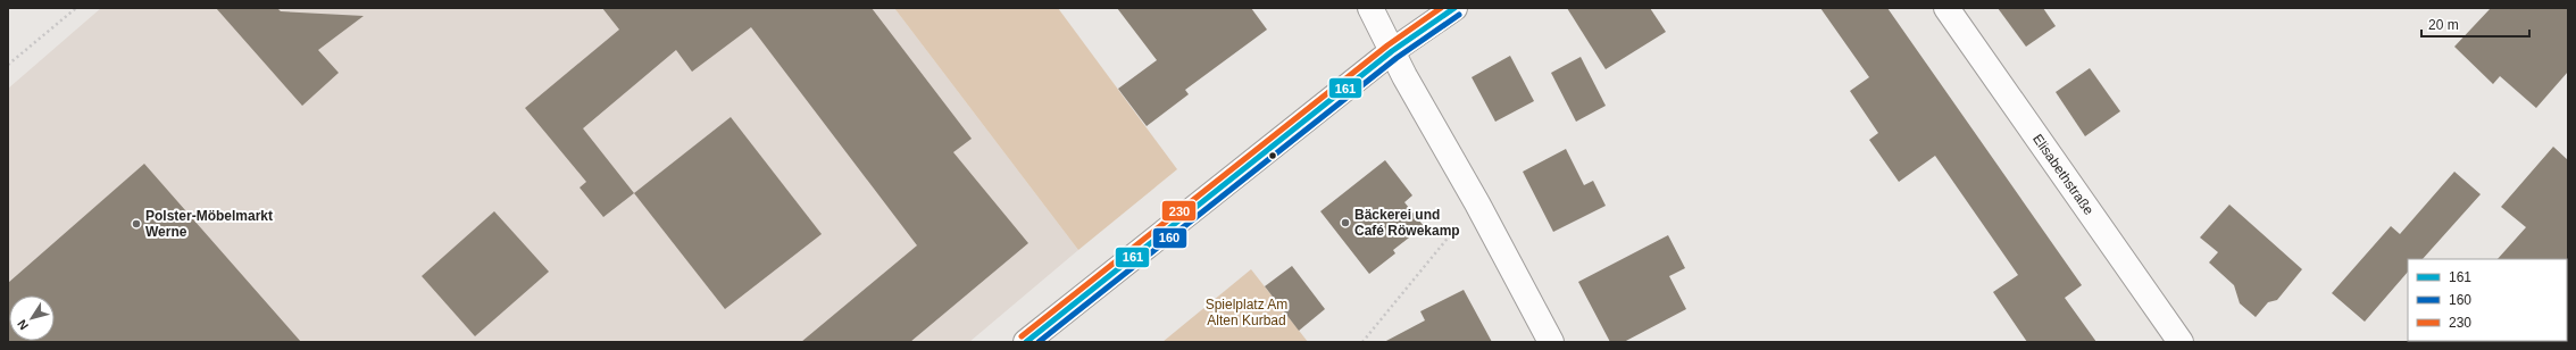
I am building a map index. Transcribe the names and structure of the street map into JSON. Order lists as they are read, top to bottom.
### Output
{
  "streets": {
    "street": ["Elisabethstraße"]
  },
  "parks": ["Spielplatz Am Alten Kurbad"],
  "places": ["Bäckerei und Café Röwekamp", "Polster-Möbelmarkt Werne"],
  "lines": ["transit line 161", "transit line 230", "transit line 160"],
  "legend": ["161", "160", "230"],
  "scale_bar": "20 m",
  "north": "bottom left"
}
